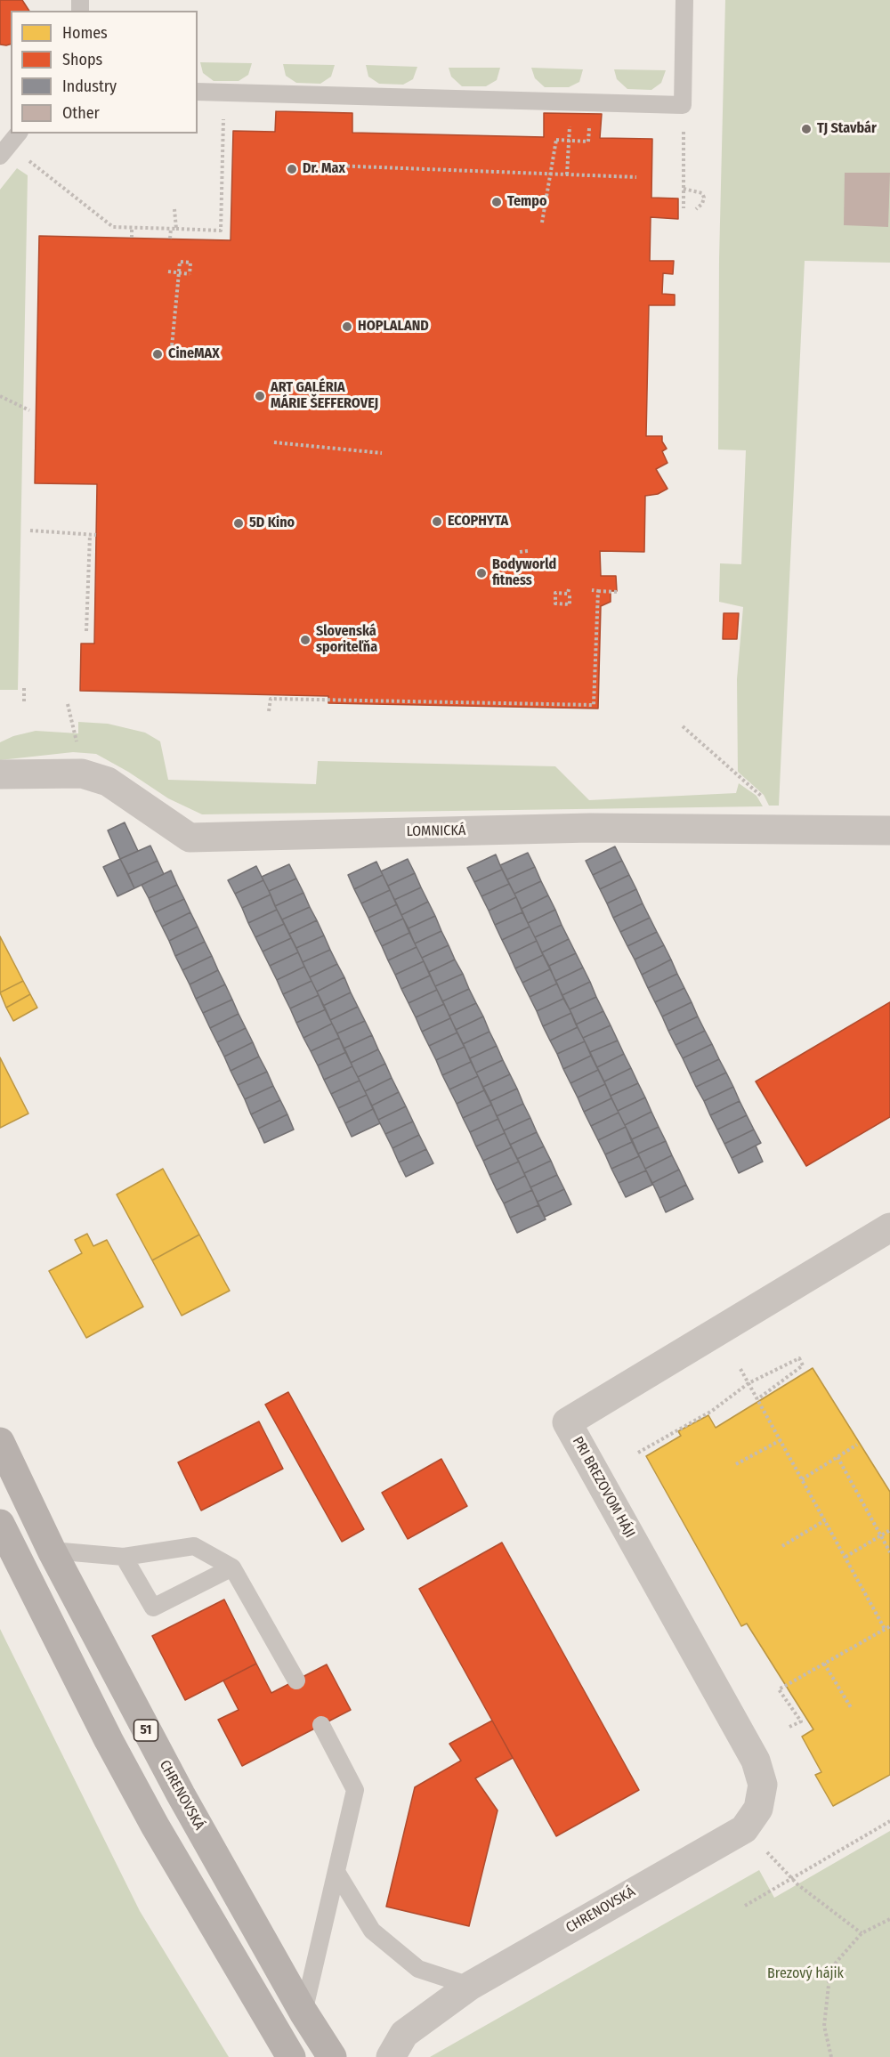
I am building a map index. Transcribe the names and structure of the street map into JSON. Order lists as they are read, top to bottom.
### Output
{
  "streets": {
    "main road": ["51", "CHRENOVSKÁ"],
    "street": ["LOMNICKÁ", "PRI BREZOVOM HÁJI"]
  },
  "crossings": [
    ["PRI BREZOVOM HÁJI", "CHRENOVSKÁ"]
  ],
  "parks": ["Brezový hájik"],
  "places": [
    "TJ Stavbár",
    "Dr. Max",
    "Tempo",
    "HOPLALAND",
    "CineMAX",
    "ART GALÉRIA MÁRIE ŠEFFEROVEJ",
    "ECOPHYTA",
    "5D Kino",
    "Bodyworld fitness",
    "Slovenská sporiteľňa"
  ],
  "legend": [
    "Homes",
    "Shops",
    "Industry",
    "Other"
  ]
}
